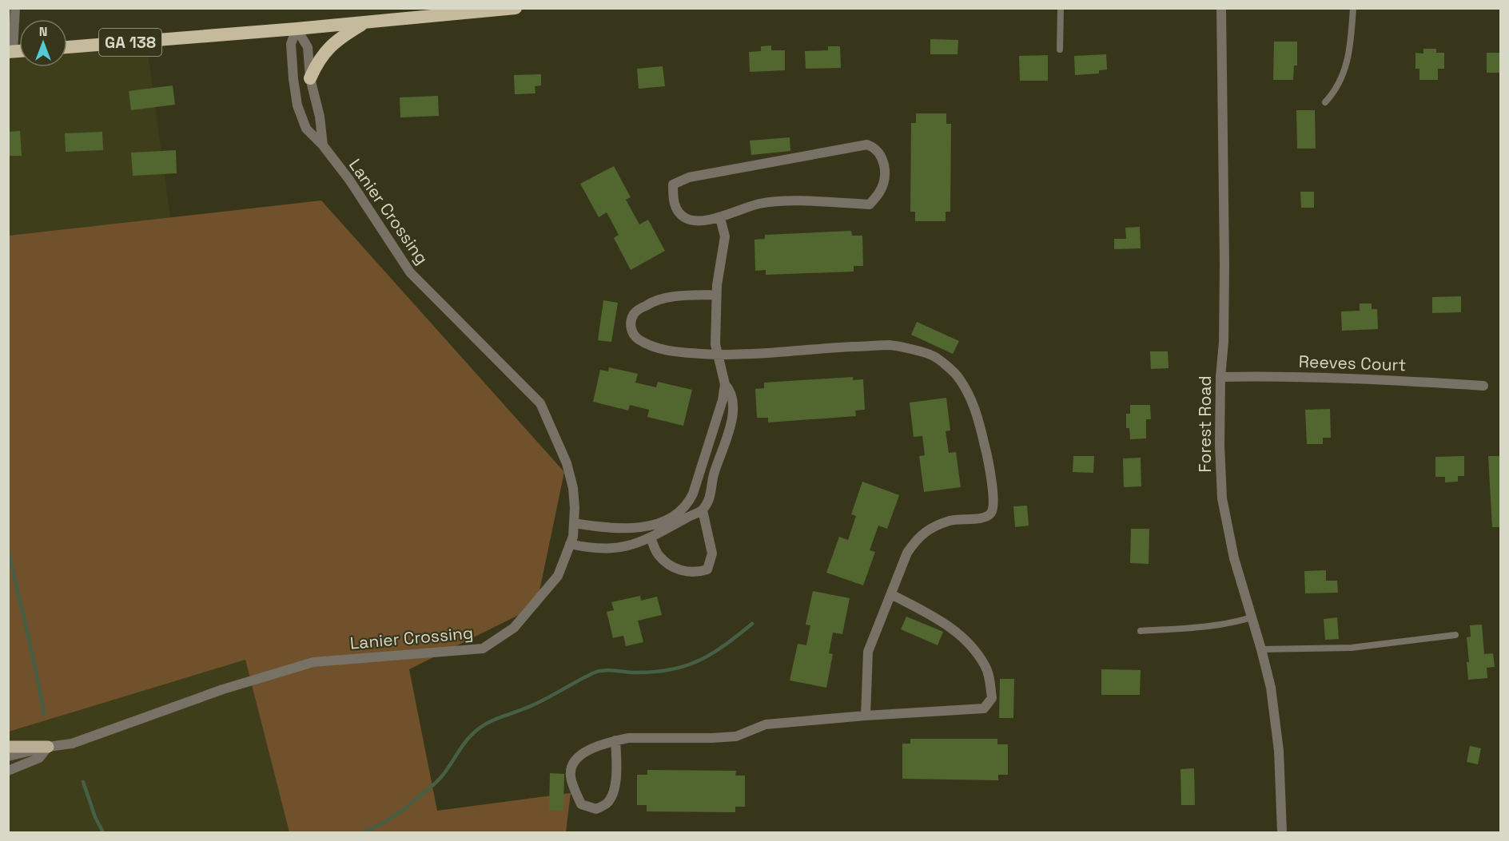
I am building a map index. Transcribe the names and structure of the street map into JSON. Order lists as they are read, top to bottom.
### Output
{
  "streets": {
    "highway": ["GA 138"],
    "street": ["Lanier Crossing", "Reeves Court", "Forest Road"]
  },
  "crossings": [
    ["GA 138", "Lanier Crossing"],
    ["Reeves Court", "Forest Road"]
  ],
  "north": "top"
}
